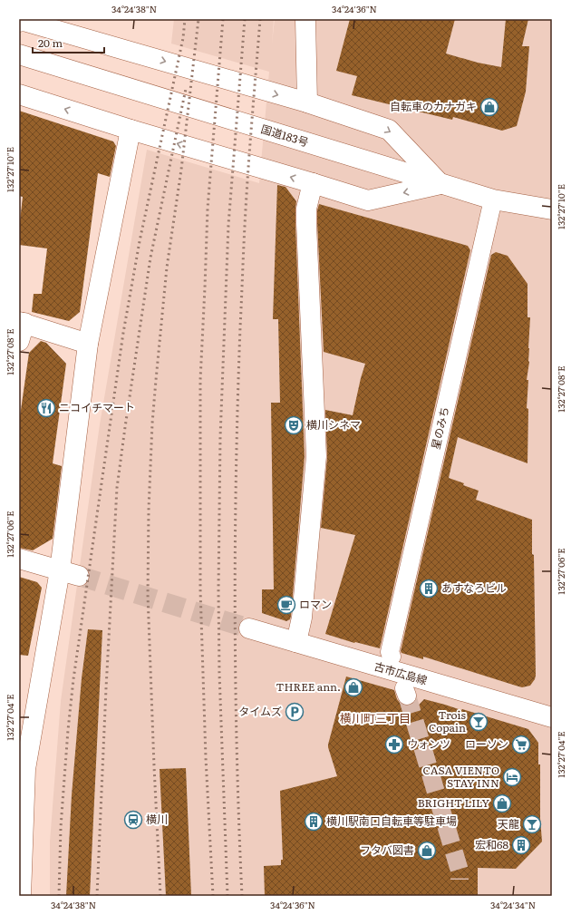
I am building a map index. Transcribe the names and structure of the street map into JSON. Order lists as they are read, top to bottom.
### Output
{
  "streets": {
    "main road": ["国道183号", "古市広島線"],
    "street": ["星のみち"]
  },
  "crossings": [
    ["国道183号", "星のみち"]
  ],
  "districts": ["横川町三丁目"],
  "places": {
    "shop": [
      "自転車のカナガキ",
      "THREE ann.",
      "BRIGHT LILY",
      "フタバ図書"
    ],
    "restaurant": ["ニコイチマート"],
    "theatre": ["横川シネマ"],
    "building": ["あすなろビル", "横川駅南口自転車等駐車場", "宏和68"],
    "cafe": ["ロマン"],
    "parking": ["タイムズ"],
    "bar": ["Trois Copain", "天龍"],
    "pharmacy": ["ウォンツ"],
    "supermarket": ["ローソン"],
    "hotel": ["CASA VIENTO STAY INN"],
    "station": ["横川"]
  },
  "scale_bar": "20 m",
  "coordinates": [
    "34°24'38\"N",
    "34°24'36\"N",
    "132°27'10\"E",
    "132°27'08\"E",
    "132°27'06\"E",
    "132°27'04\"E",
    "34°24'34\"N"
  ]
}
